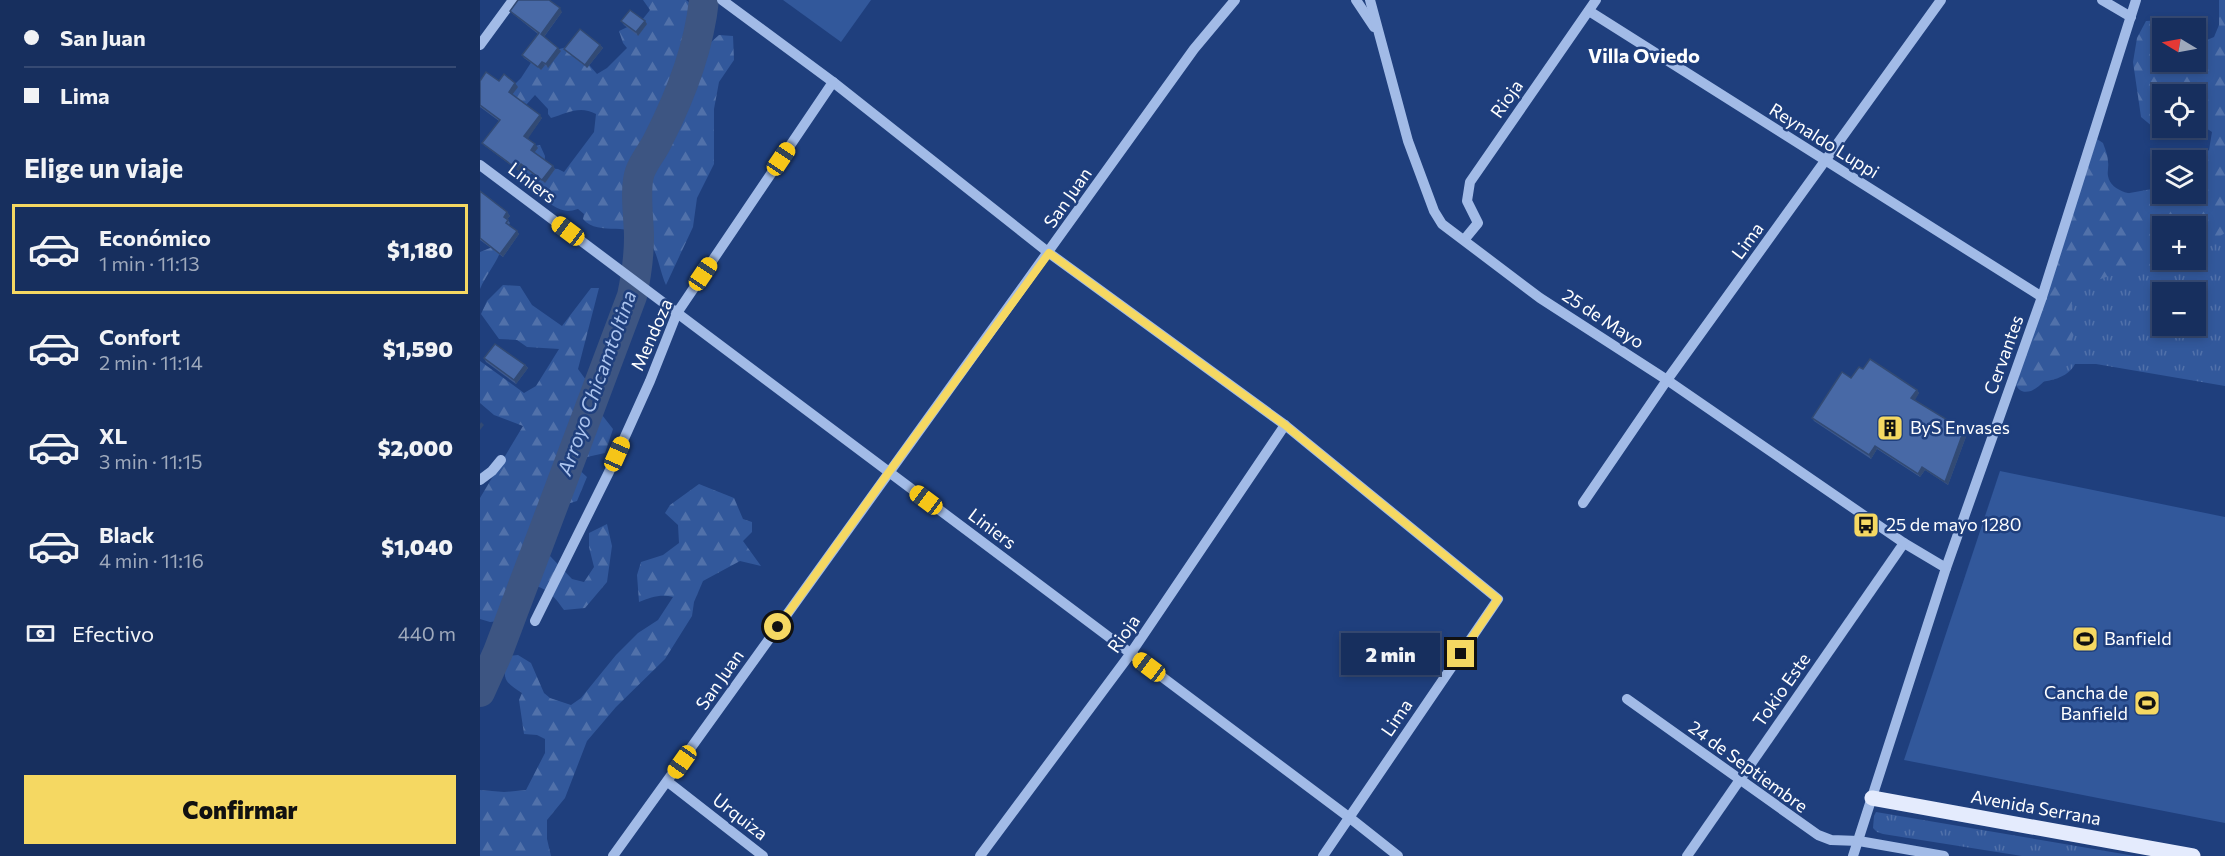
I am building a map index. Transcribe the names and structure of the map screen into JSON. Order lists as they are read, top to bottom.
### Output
{
  "streets": {
    "main road": ["Avenida Serrana"],
    "street": [
      "Rioja",
      "Reynaldo Luppi",
      "Liniers",
      "San Juan",
      "Lima",
      "25 de Mayo",
      "Mendoza",
      "Cervantes",
      "Tokio Este",
      "24 de Septiembre",
      "Urquiza"
    ]
  },
  "crossings": [
    ["Rioja", "Reynaldo Luppi"],
    ["Rioja", "Liniers"],
    ["Rioja", "Lima"],
    ["Rioja", "25 de Mayo"],
    ["Reynaldo Luppi", "Lima"],
    ["Reynaldo Luppi", "Cervantes"],
    ["Liniers", "San Juan"],
    ["Liniers", "Lima"],
    ["Liniers", "Mendoza"],
    ["San Juan", "Urquiza"],
    ["Lima", "25 de Mayo"],
    ["25 de Mayo", "Cervantes"],
    ["25 de Mayo", "Tokio Este"],
    ["Cervantes", "24 de Septiembre"],
    ["Cervantes", "Avenida Serrana"],
    ["Tokio Este", "24 de Septiembre"]
  ],
  "districts": ["Villa Oviedo"],
  "water": ["Arroyo Chicamtoltina"],
  "places": {
    "building": ["ByS Envases"],
    "bus stop": ["25 de mayo 1280"],
    "sports": ["Banfield", "Cancha de Banfield"]
  },
  "north": "left",
  "page": {
    "banner": ["San Juan", "Lima"],
    "map_buttons": ["+", "−"],
    "heading": "Elige un viaje",
    "list": [
      {
        "name": "Económico",
        "note": "1 min · 11:13",
        "value": "$1,180"
      },
      {
        "name": "Confort",
        "note": "2 min · 11:14",
        "value": "$1,590"
      },
      {
        "name": "XL",
        "note": "3 min · 11:15",
        "value": "$2,000"
      },
      {
        "name": "Black",
        "note": "4 min · 11:16",
        "value": "$1,040"
      }
    ],
    "pay": ["Efectivo", "440 m"],
    "bubble": "2 min",
    "buttons": "Confirmar"
  }
}
